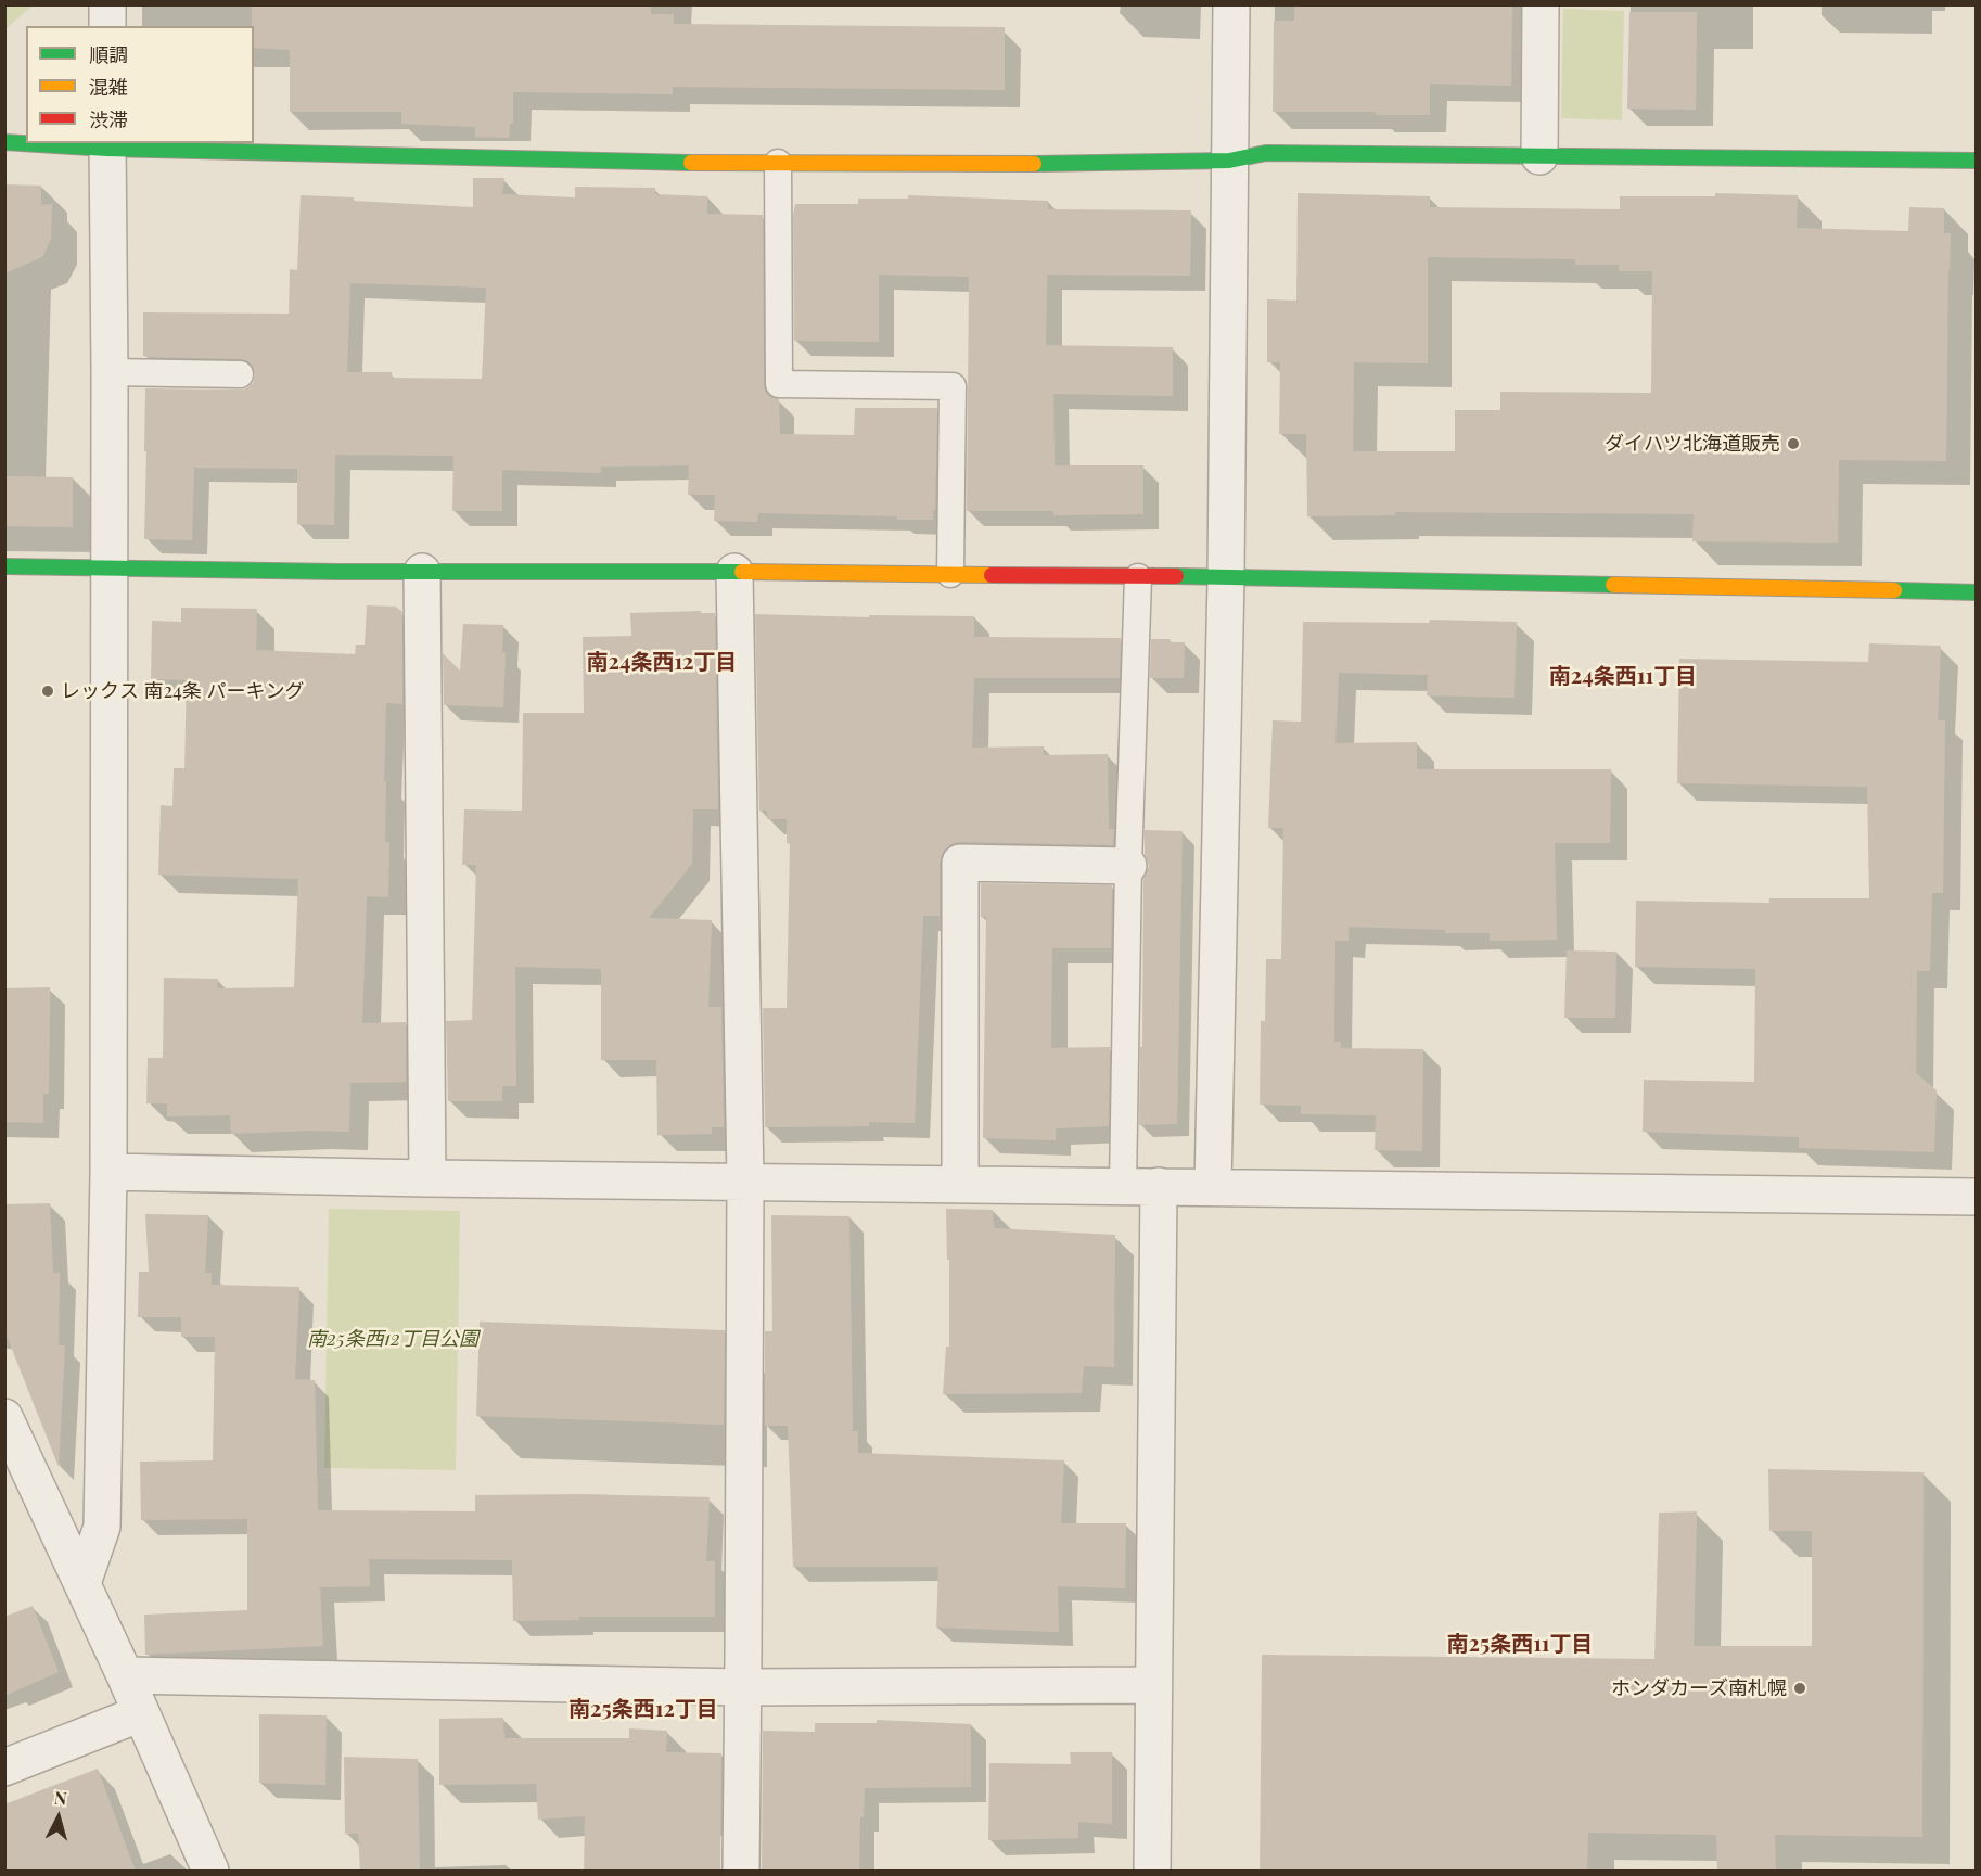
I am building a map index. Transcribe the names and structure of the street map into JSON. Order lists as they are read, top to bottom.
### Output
{
  "districts": [
    "南24条西12丁目",
    "南24条西11丁目",
    "南25条西11丁目",
    "南25条西12丁目"
  ],
  "parks": ["南25条西12丁目公園"],
  "places": ["ダイハツ北海道販売", "レックス 南24条 パーキング", "ホンダカーズ南札幌"],
  "legend": ["順調", "混雑", "渋滞"],
  "north": "top"
}
